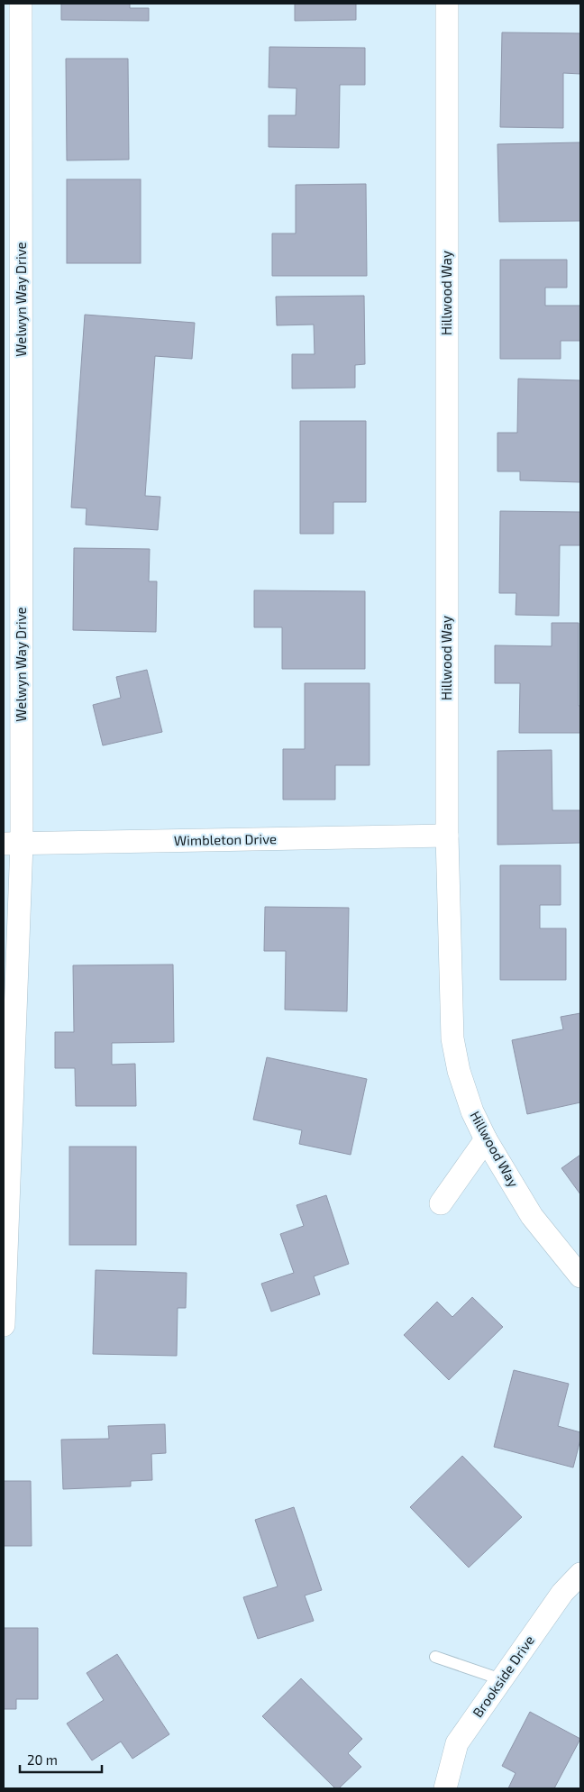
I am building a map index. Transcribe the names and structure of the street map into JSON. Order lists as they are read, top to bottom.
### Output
{
  "streets": {
    "street": [
      "Hillwood Way",
      "Welwyn Way Drive",
      "Wimbleton Drive",
      "Brookside Drive"
    ]
  },
  "crossings": [
    ["Hillwood Way", "Wimbleton Drive"],
    ["Welwyn Way Drive", "Wimbleton Drive"]
  ],
  "scale_bar": "20 m"
}
